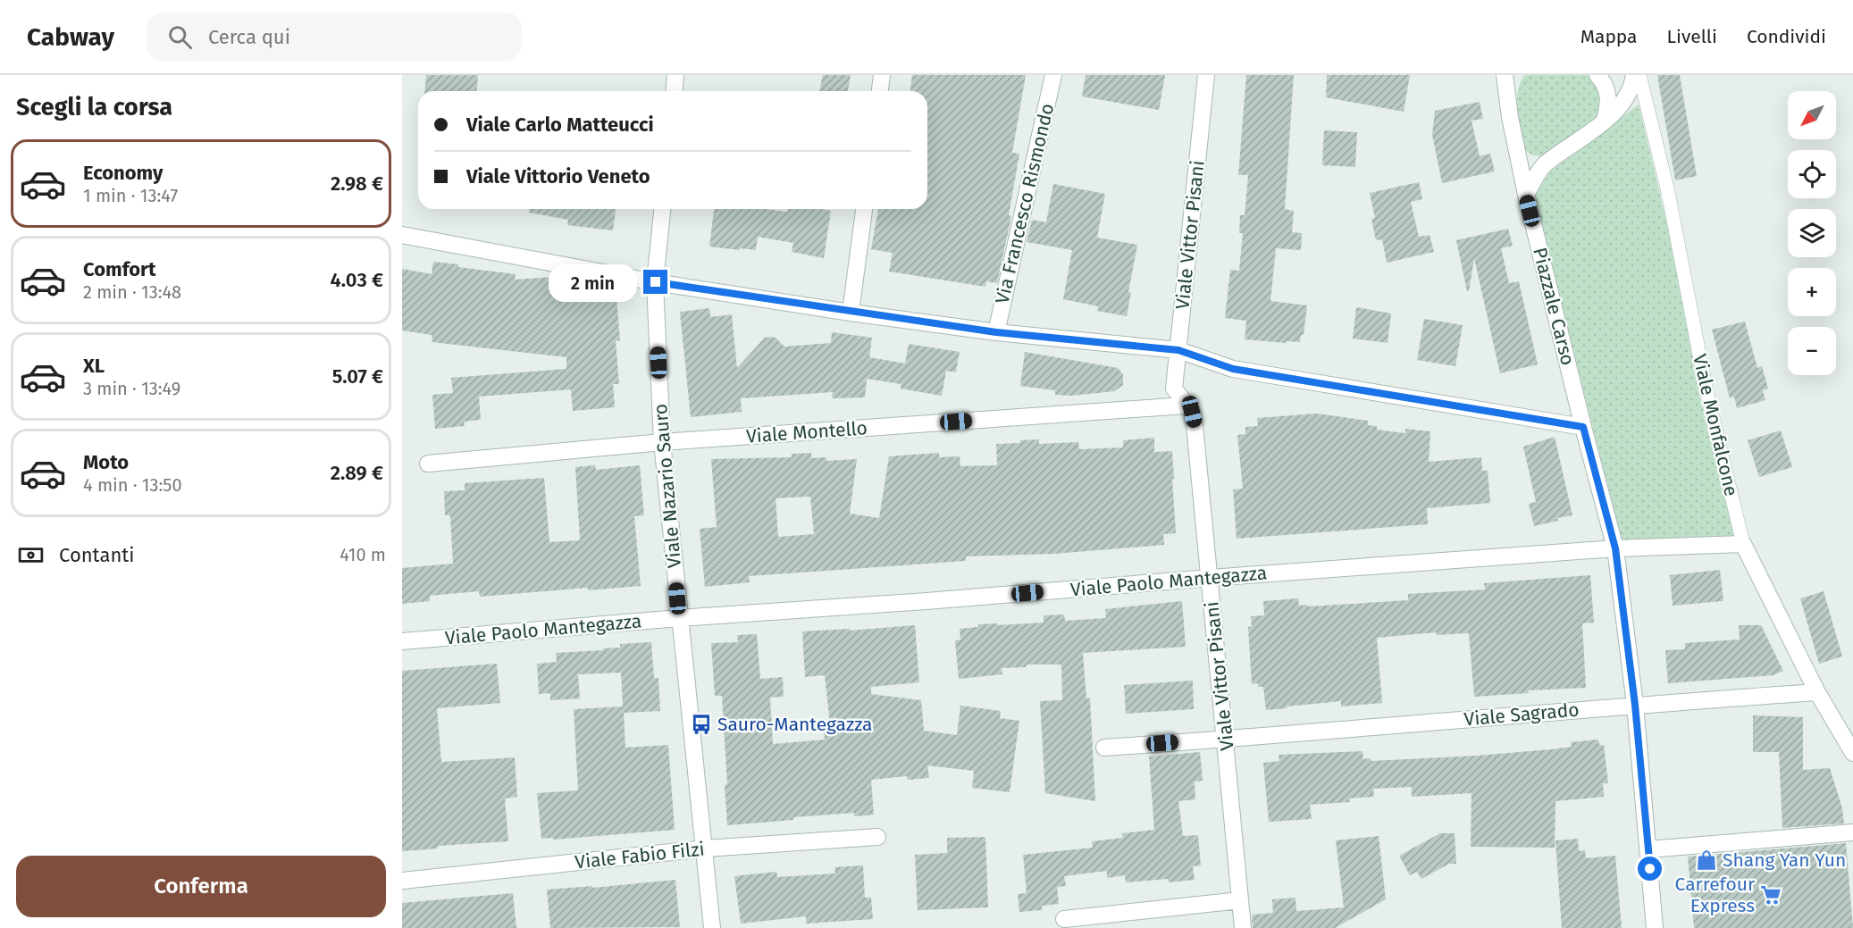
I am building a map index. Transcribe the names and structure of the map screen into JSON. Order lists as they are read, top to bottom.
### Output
{
  "streets": {
    "street": [
      "Via Francesco Rismondo",
      "Viale Vittor Pisani",
      "Piazzale Carso",
      "Viale Monfalcone",
      "Viale Montello",
      "Viale Nazario Sauro",
      "Viale Paolo Mantegazza",
      "Viale Sagrado",
      "Viale Fabio Filzi"
    ]
  },
  "crossings": [
    ["Viale Vittor Pisani", "Viale Montello"],
    ["Viale Vittor Pisani", "Viale Paolo Mantegazza"],
    ["Viale Vittor Pisani", "Viale Sagrado"],
    ["Piazzale Carso", "Viale Paolo Mantegazza"],
    ["Piazzale Carso", "Viale Sagrado"],
    ["Viale Monfalcone", "Viale Paolo Mantegazza"],
    ["Viale Monfalcone", "Viale Sagrado"],
    ["Viale Montello", "Viale Nazario Sauro"],
    ["Viale Nazario Sauro", "Viale Paolo Mantegazza"],
    ["Viale Nazario Sauro", "Viale Fabio Filzi"]
  ],
  "places": {
    "bus stop": ["Sauro-Mantegazza"],
    "shop": ["Shang Yan Yun"],
    "supermarket": ["Carrefour Express"]
  },
  "north": "bottom left",
  "page": {
    "header": "Cabway",
    "search": "Cerca qui",
    "nav": ["Mappa", "Livelli", "Condividi"],
    "heading": "Scegli la corsa",
    "map_buttons": ["+", "−"],
    "banner": ["Viale Carlo Matteucci", "Viale Vittorio Veneto"],
    "list": [
      {
        "name": "Economy",
        "note": "1 min · 13:47",
        "value": "2.98 €"
      },
      {
        "name": "Comfort",
        "note": "2 min · 13:48",
        "value": "4.03 €"
      },
      {
        "name": "XL",
        "note": "3 min · 13:49",
        "value": "5.07 €"
      },
      {
        "name": "Moto",
        "note": "4 min · 13:50",
        "value": "2.89 €"
      }
    ],
    "bubble": "2 min",
    "pay": ["Contanti", "410 m"],
    "buttons": "Conferma"
  }
}
